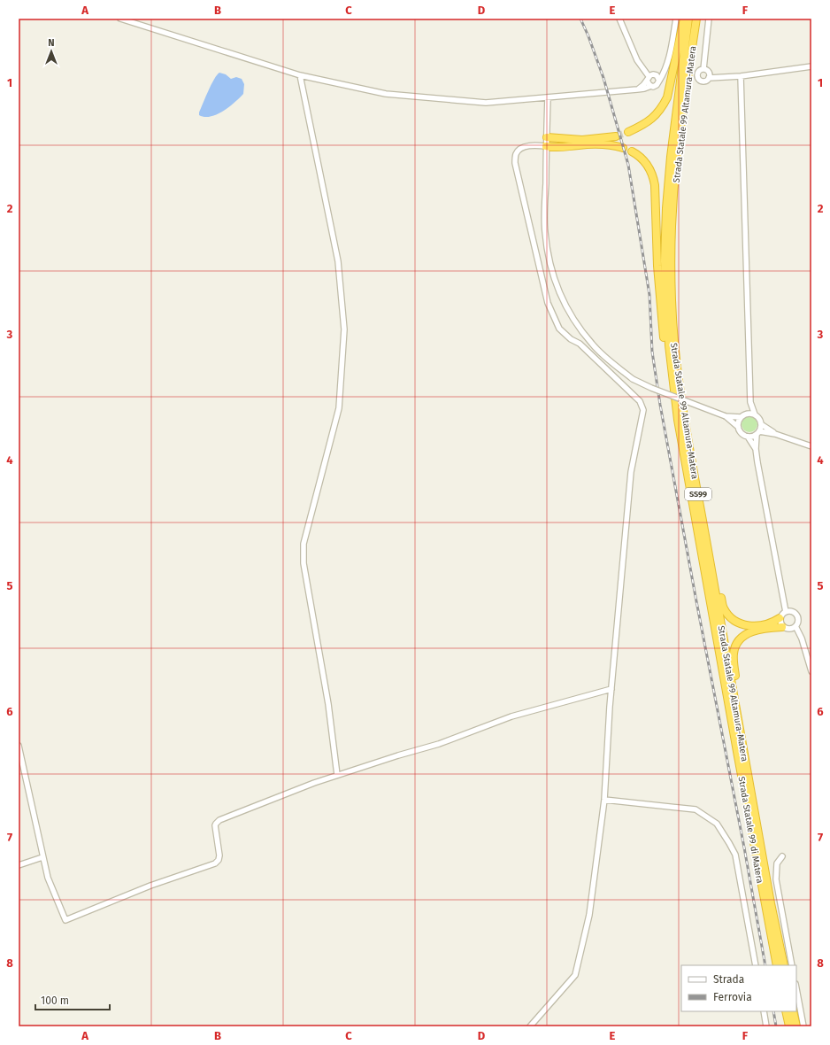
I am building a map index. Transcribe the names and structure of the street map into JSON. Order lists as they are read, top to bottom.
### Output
{
  "streets": {
    "highway": ["Strada Statale 99 Altamura-Matera", "SS99", "Strada Statale 99 di Matera"]
  },
  "legend": ["Strada", "Ferrovia"],
  "scale_bar": "100 m",
  "north": "top",
  "grid": {
    "columns": [
      "A",
      "B",
      "C",
      "D",
      "E",
      "F"
    ],
    "rows": [
      "1",
      "2",
      "3",
      "4",
      "5",
      "6",
      "7",
      "8"
    ]
  }
}
